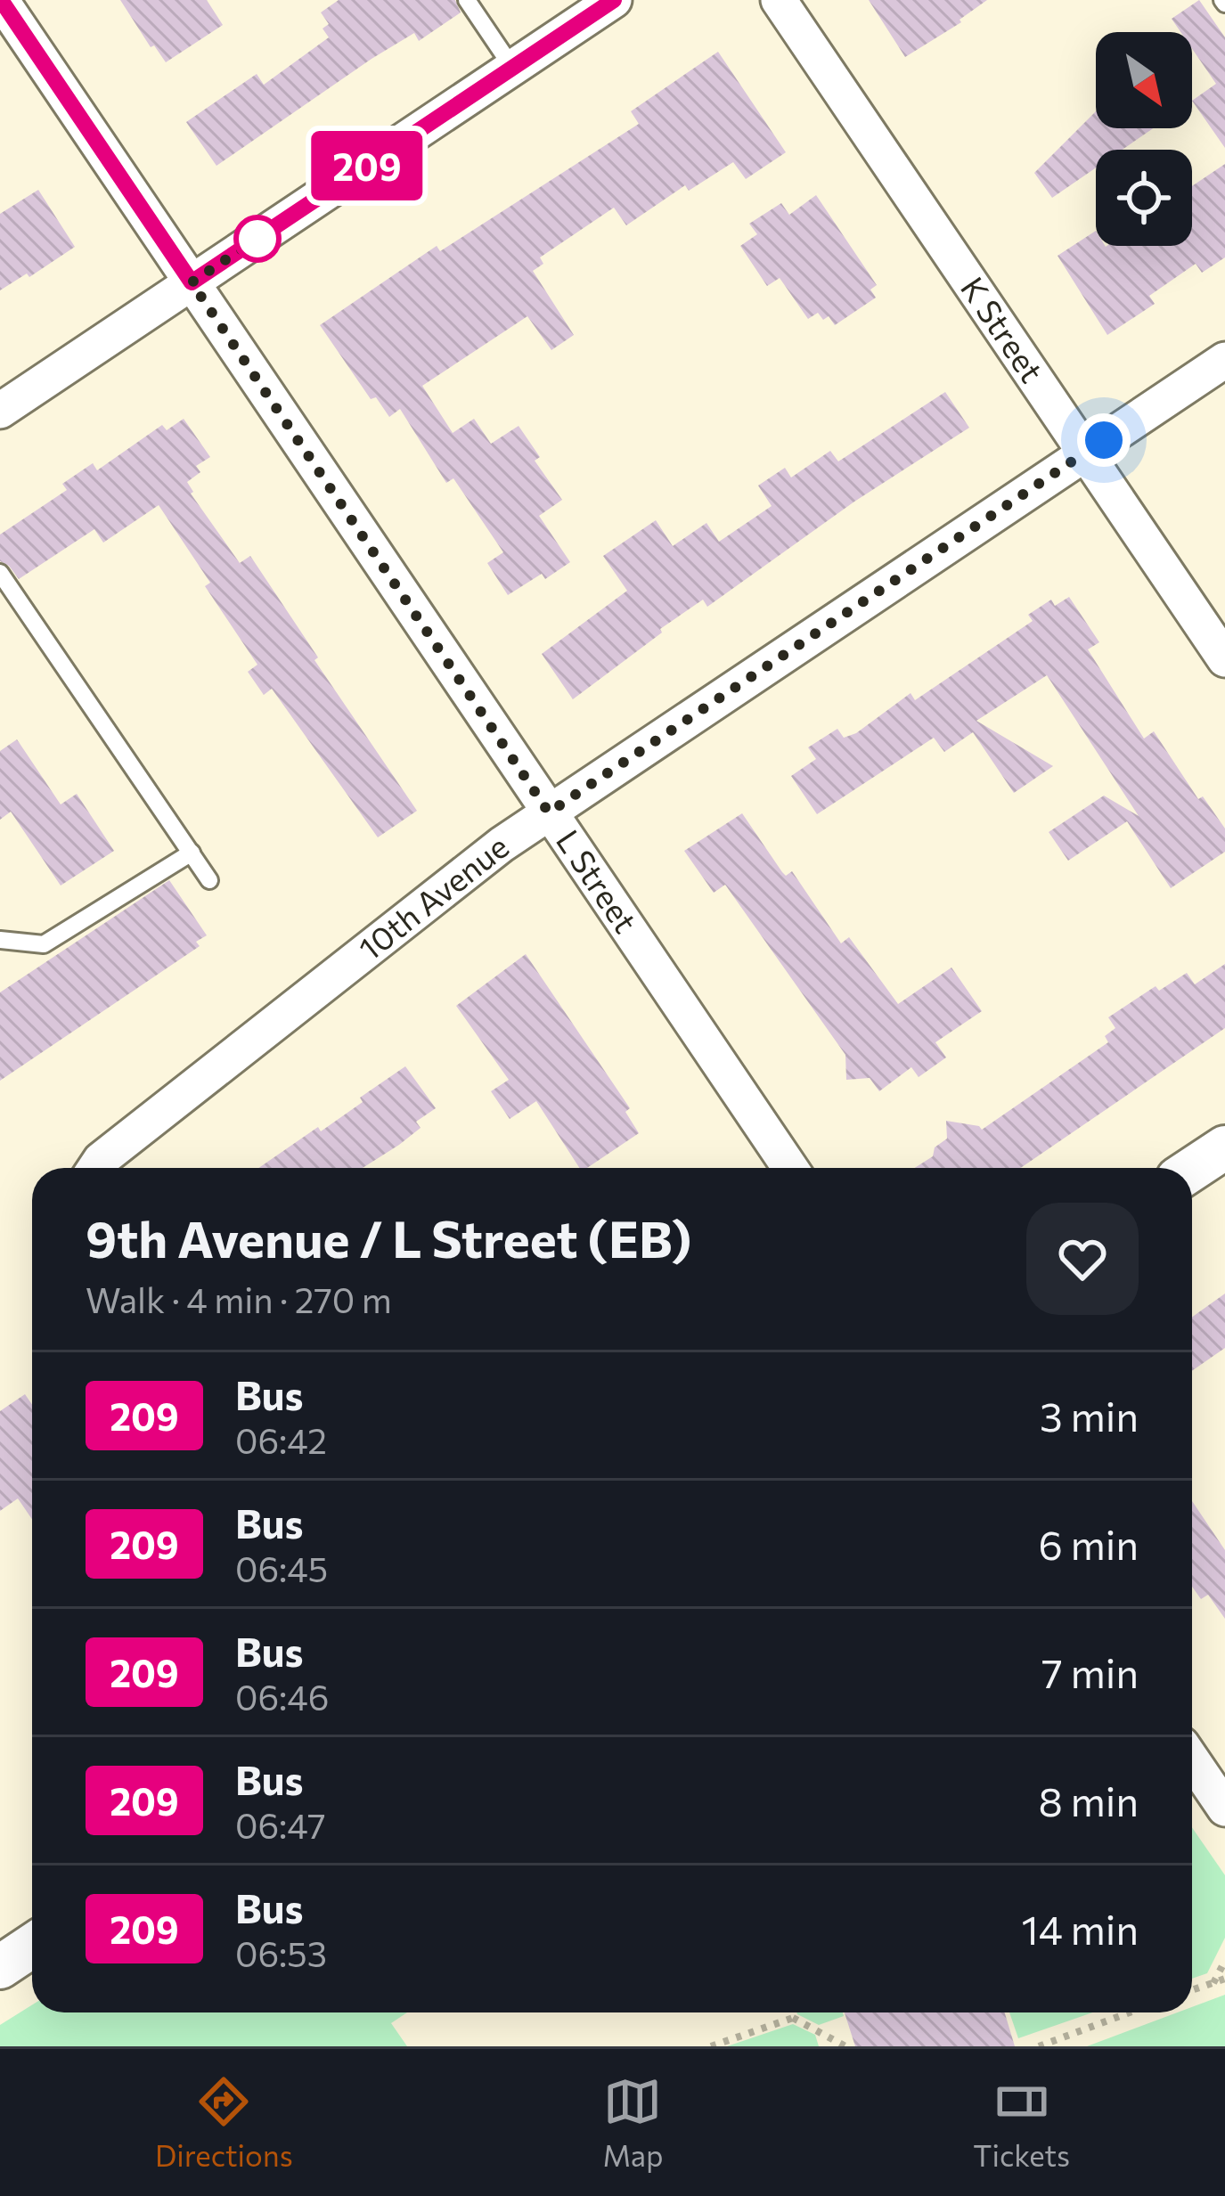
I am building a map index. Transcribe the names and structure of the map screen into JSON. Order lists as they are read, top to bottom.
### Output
{
  "streets": {
    "street": ["K Street", "L Street", "10th Avenue"]
  },
  "crossings": [
    ["K Street", "10th Avenue"],
    ["L Street", "10th Avenue"]
  ],
  "lines": ["bus line 209"],
  "north": "bottom right",
  "page": {
    "on_map": "209",
    "heading": ["9th Avenue / L Street (EB)", "Walk · 4 min · 270 m"],
    "list": [
      {
        "mark": "209",
        "name": "Bus",
        "note": "06:42",
        "value": "3 min"
      },
      {
        "mark": "209",
        "name": "Bus",
        "note": "06:45",
        "value": "6 min"
      },
      {
        "mark": "209",
        "name": "Bus",
        "note": "06:46",
        "value": "7 min"
      },
      {
        "mark": "209",
        "name": "Bus",
        "note": "06:47",
        "value": "8 min"
      },
      {
        "mark": "209",
        "name": "Bus",
        "note": "06:53",
        "value": "14 min"
      }
    ],
    "tabs": ["Directions", "Map", "Tickets"]
  }
}
